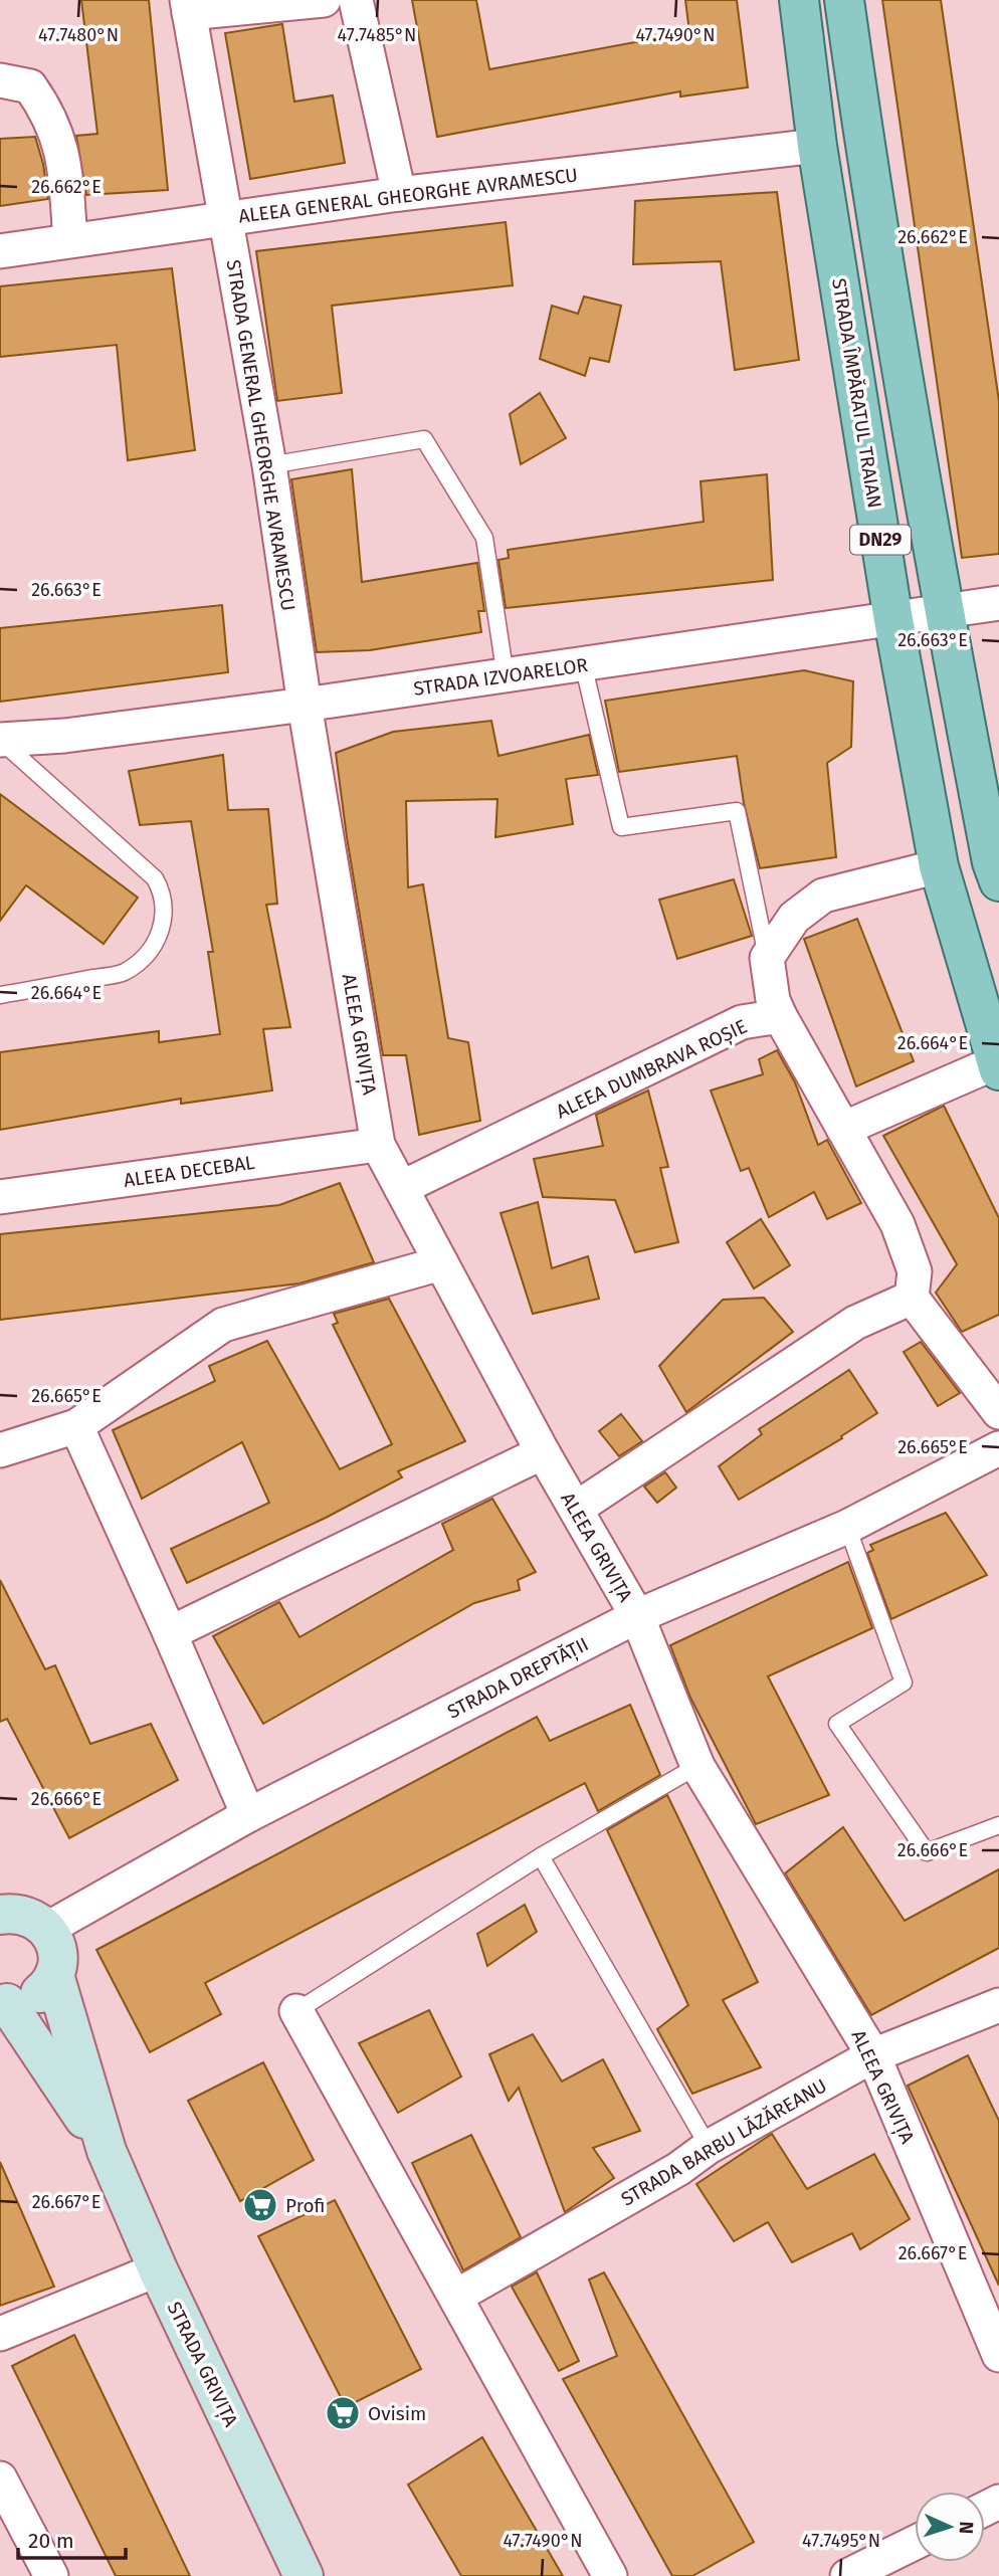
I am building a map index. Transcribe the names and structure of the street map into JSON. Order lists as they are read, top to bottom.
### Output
{
  "streets": {
    "main road": ["STRADA ÎMPĂRATUL TRAIAN", "DN29", "STRADA GRIVIȚA"],
    "street": [
      "ALEEA GENERAL GHEORGHE AVRAMESCU",
      "STRADA GENERAL GHEORGHE AVRAMESCU",
      "STRADA IZVOARELOR",
      "ALEEA GRIVIȚA",
      "ALEEA DUMBRAVA ROȘIE",
      "ALEEA DECEBAL",
      "STRADA DREPTĂȚII",
      "STRADA BARBU LĂZĂREANU"
    ]
  },
  "crossings": [
    ["ALEEA GENERAL GHEORGHE AVRAMESCU", "STRADA ÎMPĂRATUL TRAIAN"],
    ["ALEEA GENERAL GHEORGHE AVRAMESCU", "STRADA GENERAL GHEORGHE AVRAMESCU"],
    ["STRADA ÎMPĂRATUL TRAIAN", "STRADA IZVOARELOR"],
    ["STRADA GENERAL GHEORGHE AVRAMESCU", "STRADA IZVOARELOR"],
    ["STRADA GENERAL GHEORGHE AVRAMESCU", "ALEEA GRIVIȚA"],
    ["DN29", "STRADA IZVOARELOR"],
    ["STRADA IZVOARELOR", "ALEEA GRIVIȚA"],
    ["ALEEA GRIVIȚA", "ALEEA DUMBRAVA ROȘIE"],
    ["ALEEA GRIVIȚA", "ALEEA DECEBAL"],
    ["ALEEA GRIVIȚA", "STRADA DREPTĂȚII"],
    ["ALEEA GRIVIȚA", "STRADA BARBU LĂZĂREANU"],
    ["STRADA DREPTĂȚII", "STRADA GRIVIȚA"]
  ],
  "places": {
    "supermarket": ["Profi", "Ovisim"]
  },
  "scale_bar": "20 m",
  "north": "right",
  "coordinates": [
    "47.7480°N",
    "47.7485°N",
    "47.7490°N",
    "26.662°E",
    "26.663°E",
    "26.664°E",
    "26.665°E",
    "26.666°E",
    "26.667°E",
    "47.7495°N"
  ]
}
